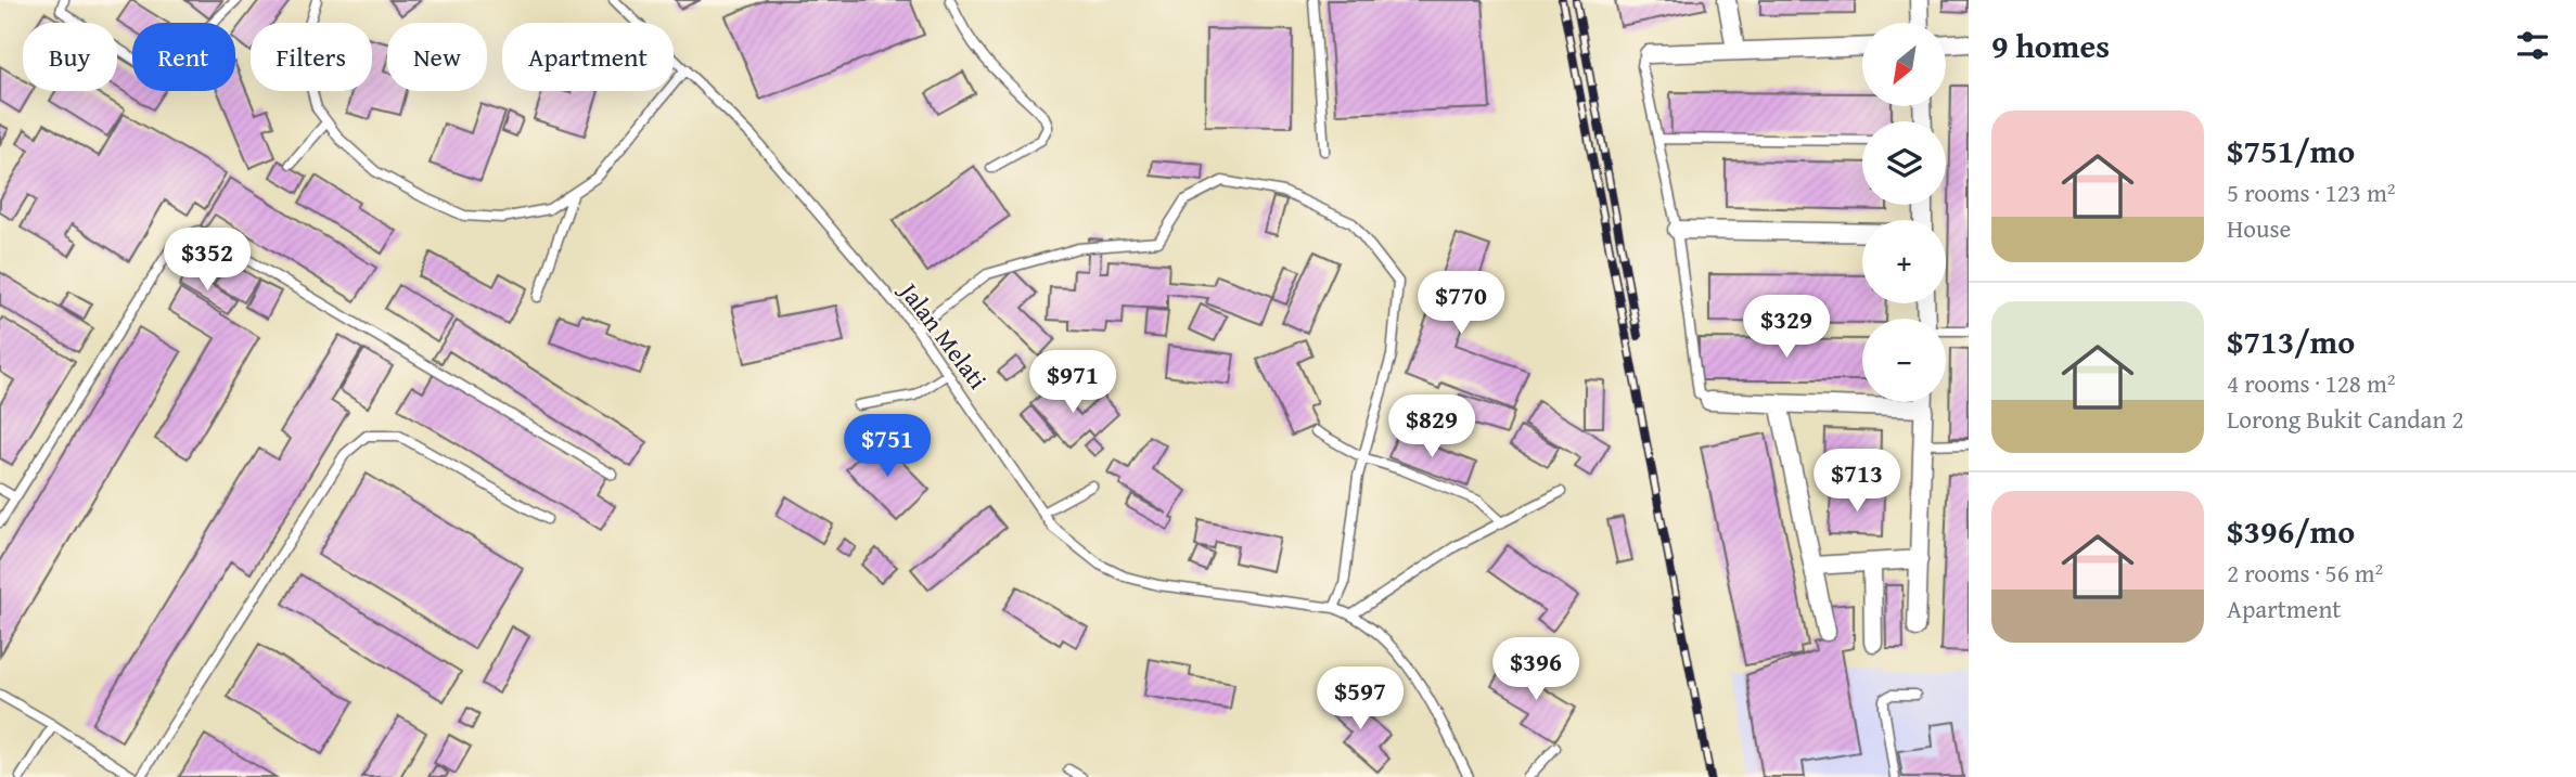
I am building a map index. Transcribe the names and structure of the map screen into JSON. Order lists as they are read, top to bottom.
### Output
{
  "streets": {
    "lane": ["Jalan Melati"]
  },
  "north": "bottom left",
  "page": {
    "heading": "9 homes",
    "map_buttons": ["+", "−"],
    "chip": [
      "Buy",
      "Rent",
      "Filters",
      "New",
      "Apartment"
    ],
    "list": [
      {
        "name": "$751/mo",
        "note": "5 rooms · 123 m² · House"
      },
      {
        "name": "$713/mo",
        "note": "4 rooms · 128 m² · Lorong Bukit Candan 2"
      },
      {
        "name": "$396/mo",
        "note": "2 rooms · 56 m² · Apartment"
      }
    ],
    "price": [
      "$352",
      "$770",
      "$329",
      "$971",
      "$829",
      "$751",
      "$713",
      "$396",
      "$597"
    ]
  }
}
